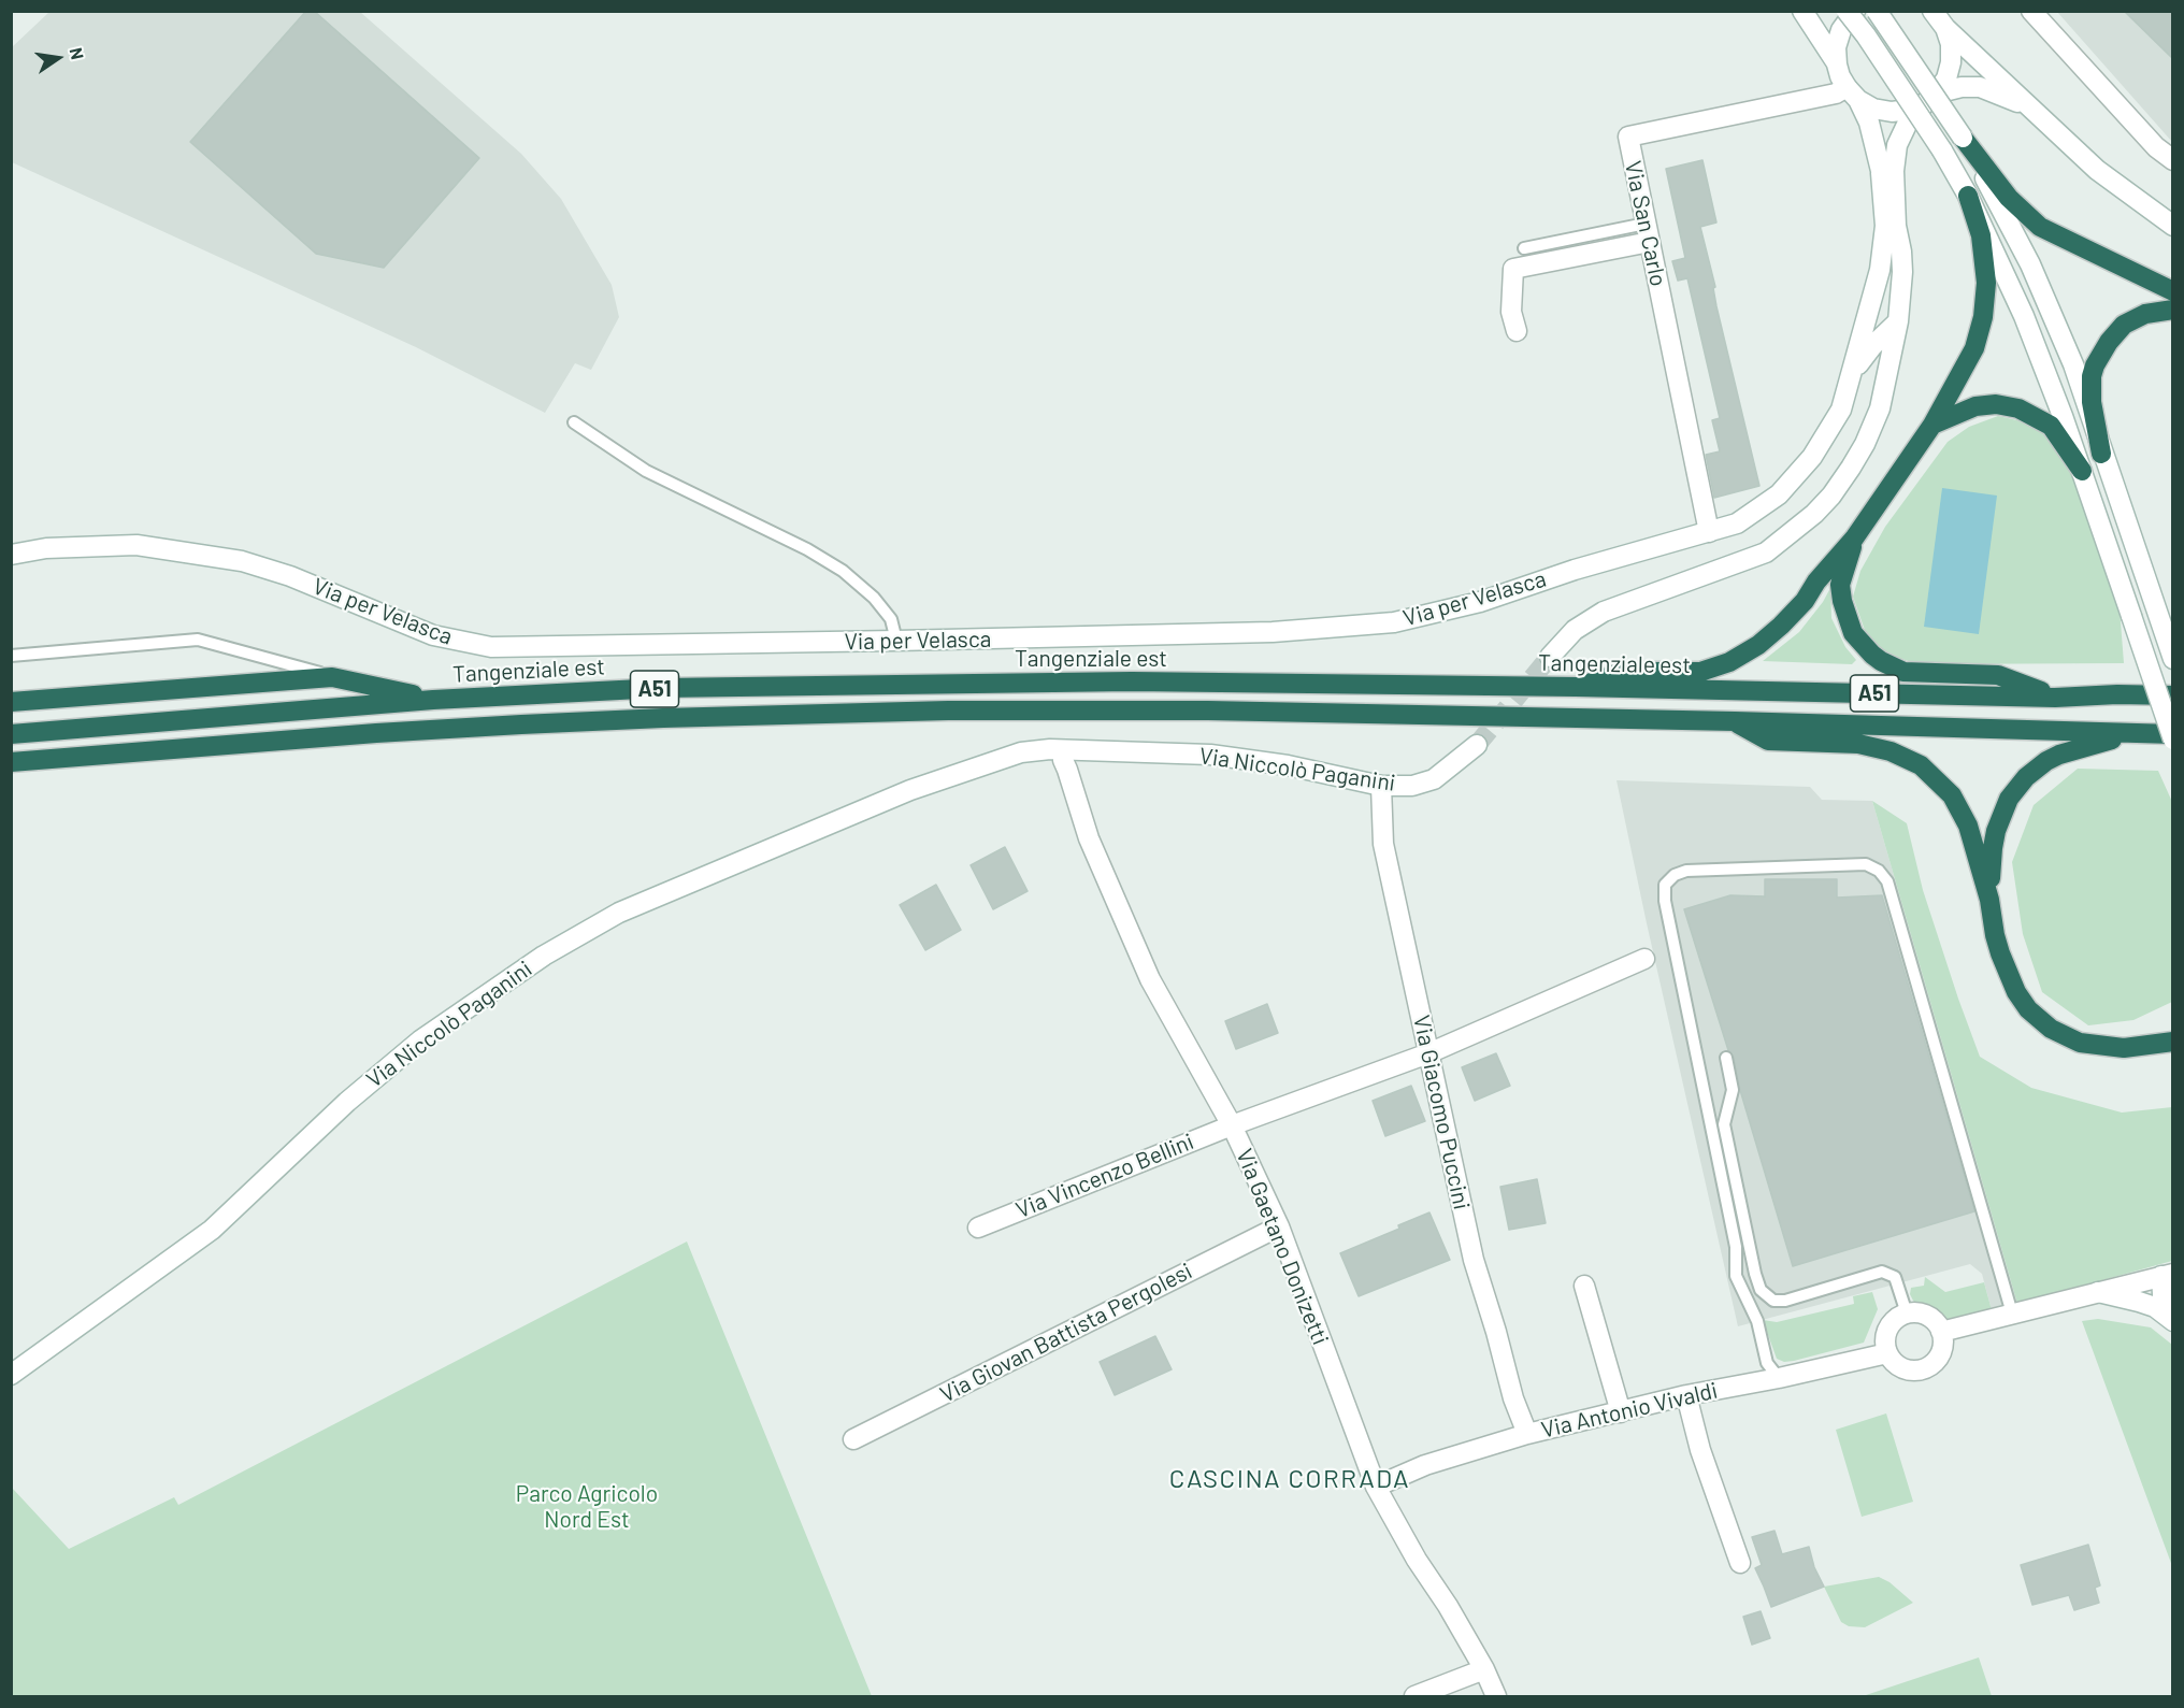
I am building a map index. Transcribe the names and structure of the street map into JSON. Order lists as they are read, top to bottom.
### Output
{
  "streets": {
    "highway": ["Tangenziale est", "A51"],
    "street": [
      "Via San Carlo",
      "Via per Velasca",
      "Via Niccolò Paganini",
      "Via Giacomo Puccini",
      "Via Vincenzo Bellini",
      "Via Gaetano Donizetti",
      "Via Giovan Battista Pergolesi",
      "Via Antonio Vivaldi"
    ]
  },
  "crossings": [
    ["Via San Carlo", "Via per Velasca"],
    ["Via Niccolò Paganini", "Via Giacomo Puccini"],
    ["Via Niccolò Paganini", "Via Gaetano Donizetti"],
    ["Via Giacomo Puccini", "Via Vincenzo Bellini"],
    ["Via Giacomo Puccini", "Via Antonio Vivaldi"],
    ["Via Vincenzo Bellini", "Via Gaetano Donizetti"],
    ["Via Gaetano Donizetti", "Via Giovan Battista Pergolesi"],
    ["Via Gaetano Donizetti", "Via Antonio Vivaldi"]
  ],
  "districts": ["CASCINA CORRADA"],
  "parks": ["Parco Agricolo Nord Est"],
  "north": "right"
}
